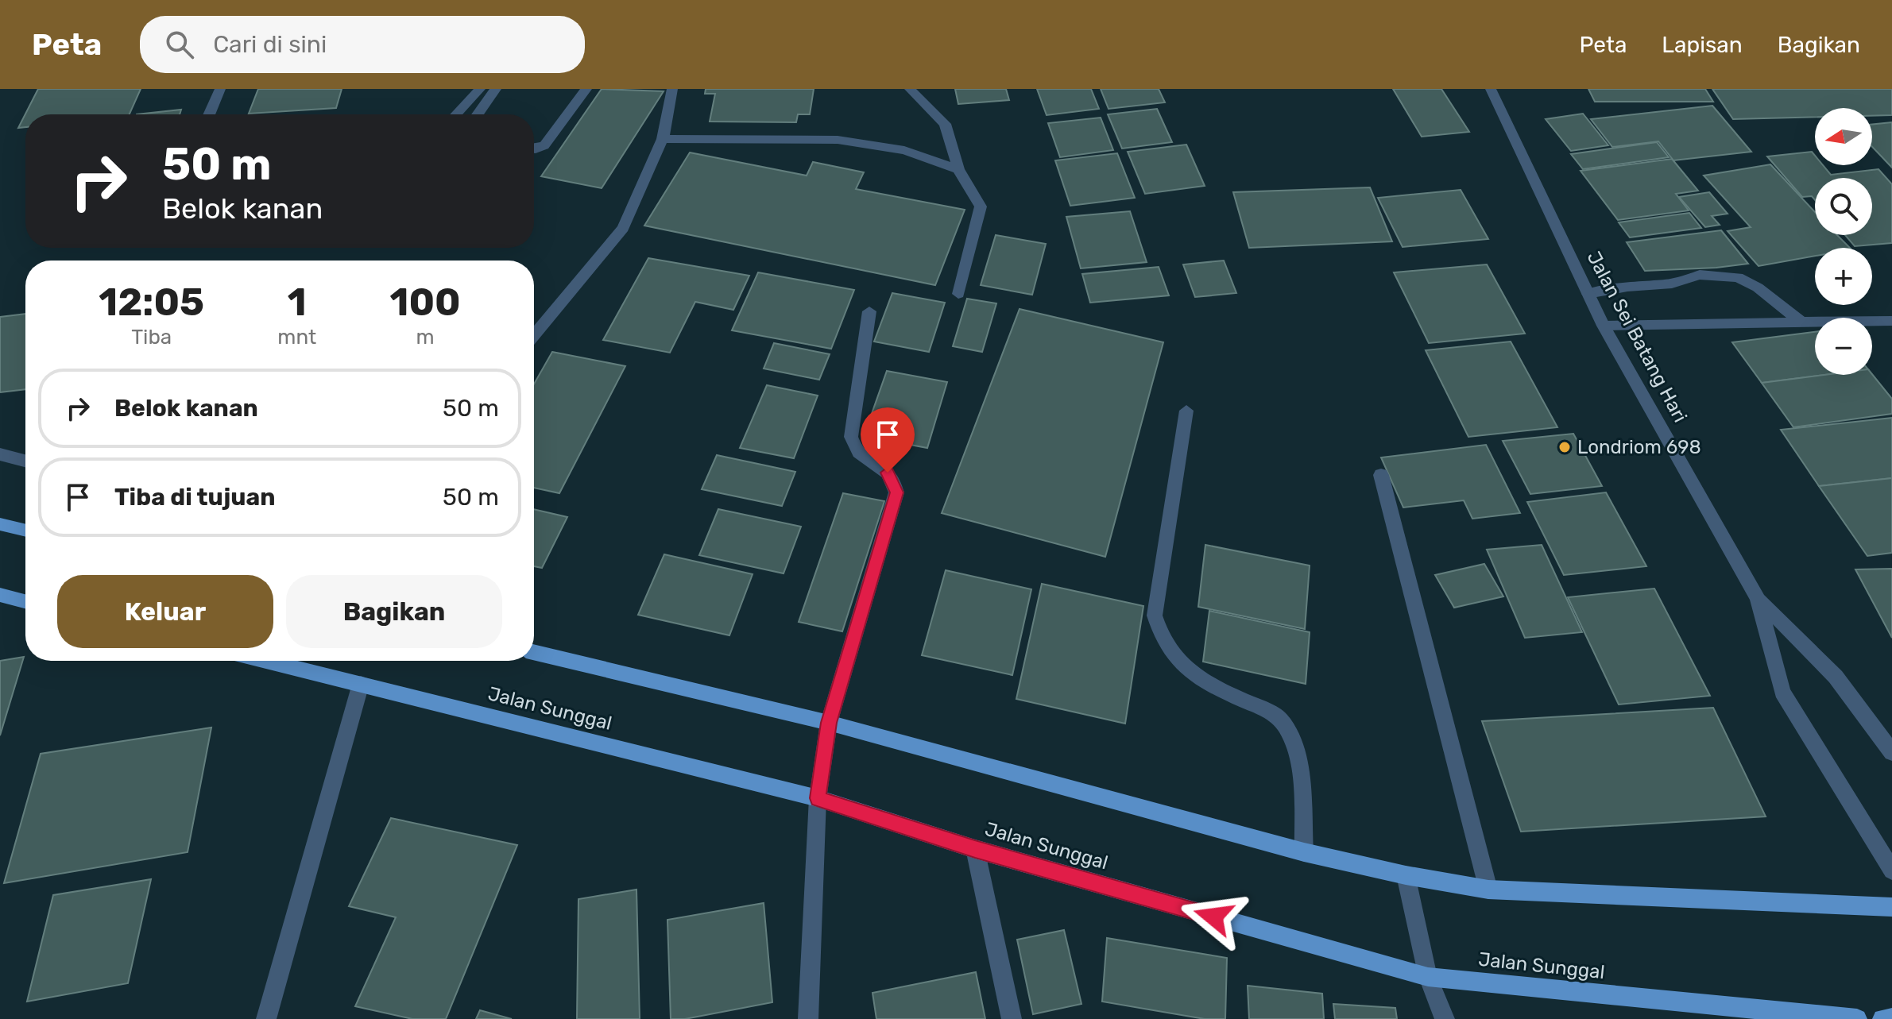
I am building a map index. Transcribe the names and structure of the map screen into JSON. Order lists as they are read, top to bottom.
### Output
{
  "streets": {
    "main road": ["Jalan Sunggal"],
    "street": ["Jalan Sei Batang Hari"]
  },
  "places": ["Londriom 698"],
  "north": "left",
  "page": {
    "header": "Peta",
    "search": "Cari di sini",
    "nav": ["Peta", "Lapisan", "Bagikan"],
    "map_buttons": ["+", "−"],
    "turn": ["50 m", "Belok kanan"],
    "eta": [
      "12:05",
      "Tiba",
      "1",
      "mnt",
      "100",
      "m"
    ],
    "list": [
      {
        "name": "Belok kanan",
        "value": "50 m"
      },
      {
        "name": "Tiba di tujuan",
        "value": "50 m"
      }
    ],
    "buttons": ["Keluar", "Bagikan"]
  }
}
